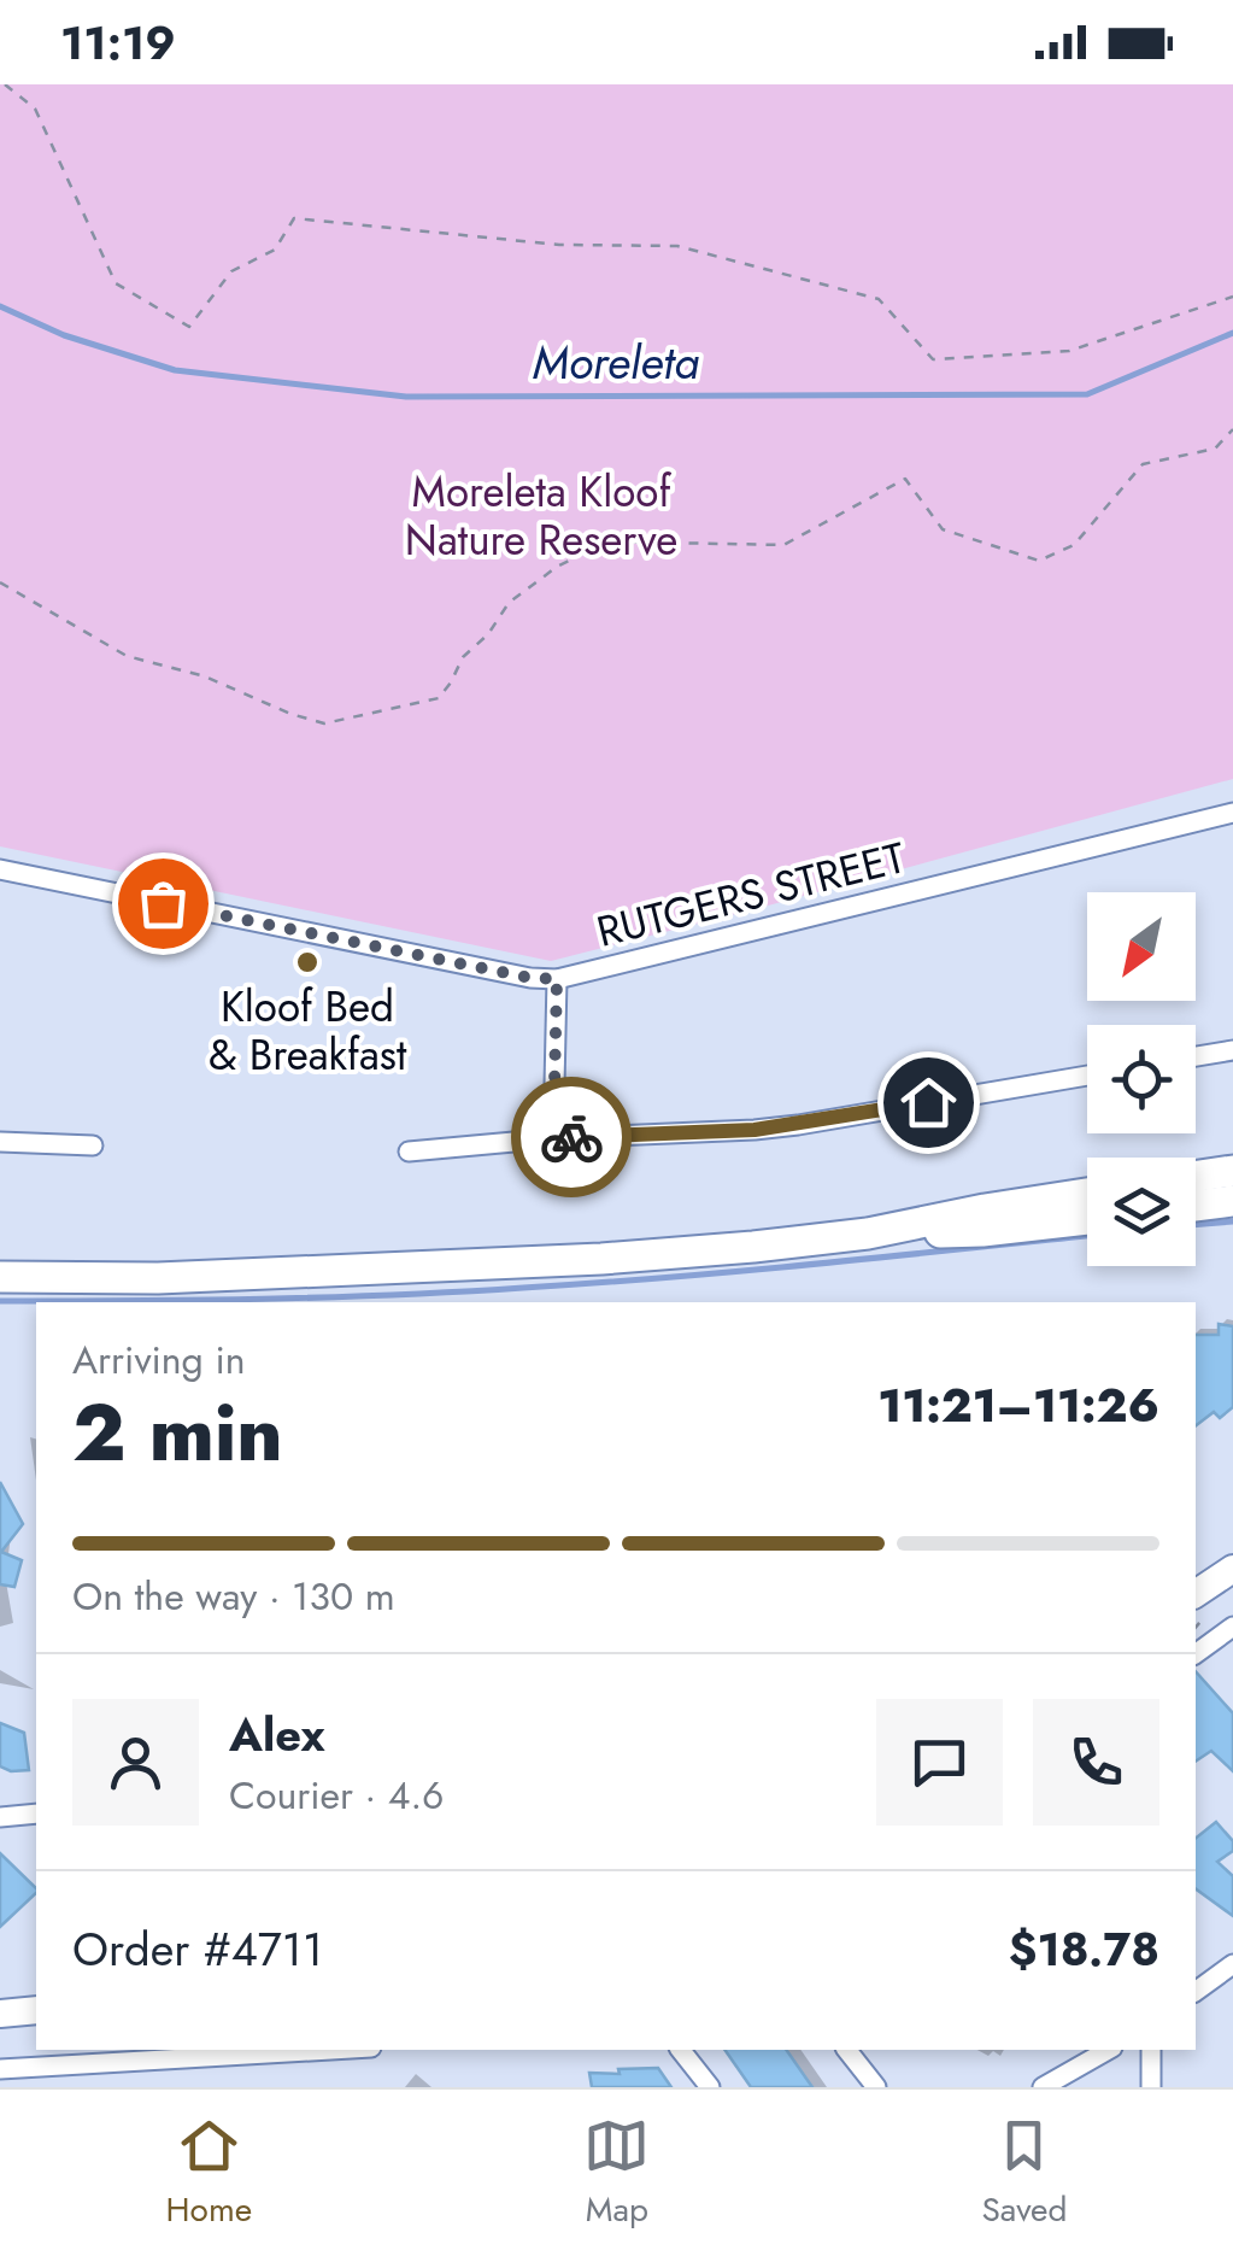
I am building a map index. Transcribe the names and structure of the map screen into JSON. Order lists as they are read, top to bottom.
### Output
{
  "streets": {
    "street": ["RUTGERS STREET"]
  },
  "water": ["Moreleta"],
  "parks": ["Moreleta Kloof Nature Reserve"],
  "places": ["Kloof Bed & Breakfast"],
  "north": "bottom left",
  "page": {
    "status": "11:19",
    "heading": ["2 min", "Arriving in", "11:21–11:26"],
    "panel": [
      "Alex",
      "Courier · 4.6",
      "Order #4711",
      "$18.78"
    ],
    "bar": "On the way · 130 m",
    "tabs": ["Home", "Map", "Saved"]
  }
}
